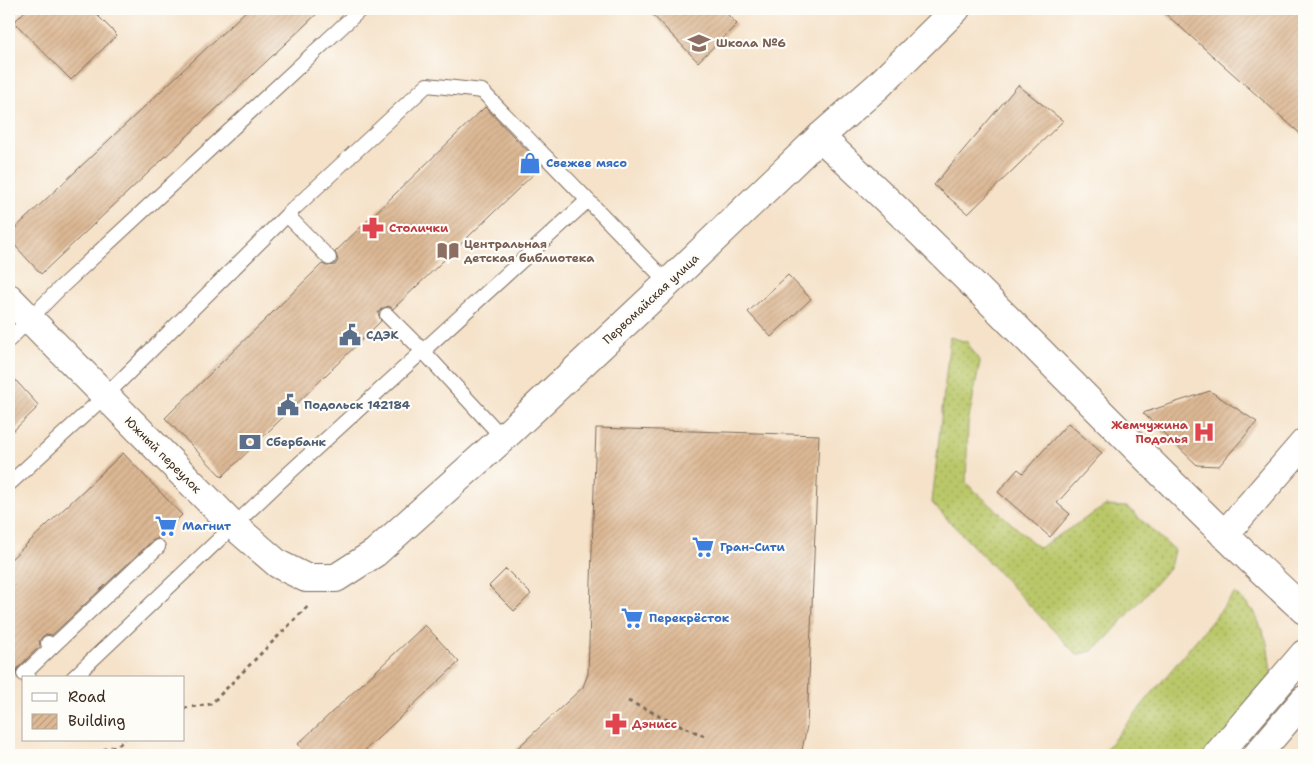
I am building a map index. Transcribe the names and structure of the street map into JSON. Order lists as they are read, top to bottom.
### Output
{
  "streets": {
    "street": ["Первомайская улица", "Южный переулок"]
  },
  "crossings": [
    ["Первомайская улица", "Южный переулок"]
  ],
  "places": {
    "school or university": ["Школа №6"],
    "shop": ["Свежее мясо"],
    "pharmacy": ["Столички", "Дэнисс"],
    "library": ["Центральная детская библиотека"],
    "public building": ["СДЭК", "Подольск 142184"],
    "hospital": ["Жемчужина Подолья"],
    "bank": ["Сбербанк"],
    "supermarket": ["Магнит", "Гран-Сити", "Перекрёсток"]
  },
  "legend": ["Road", "Building"]
}
